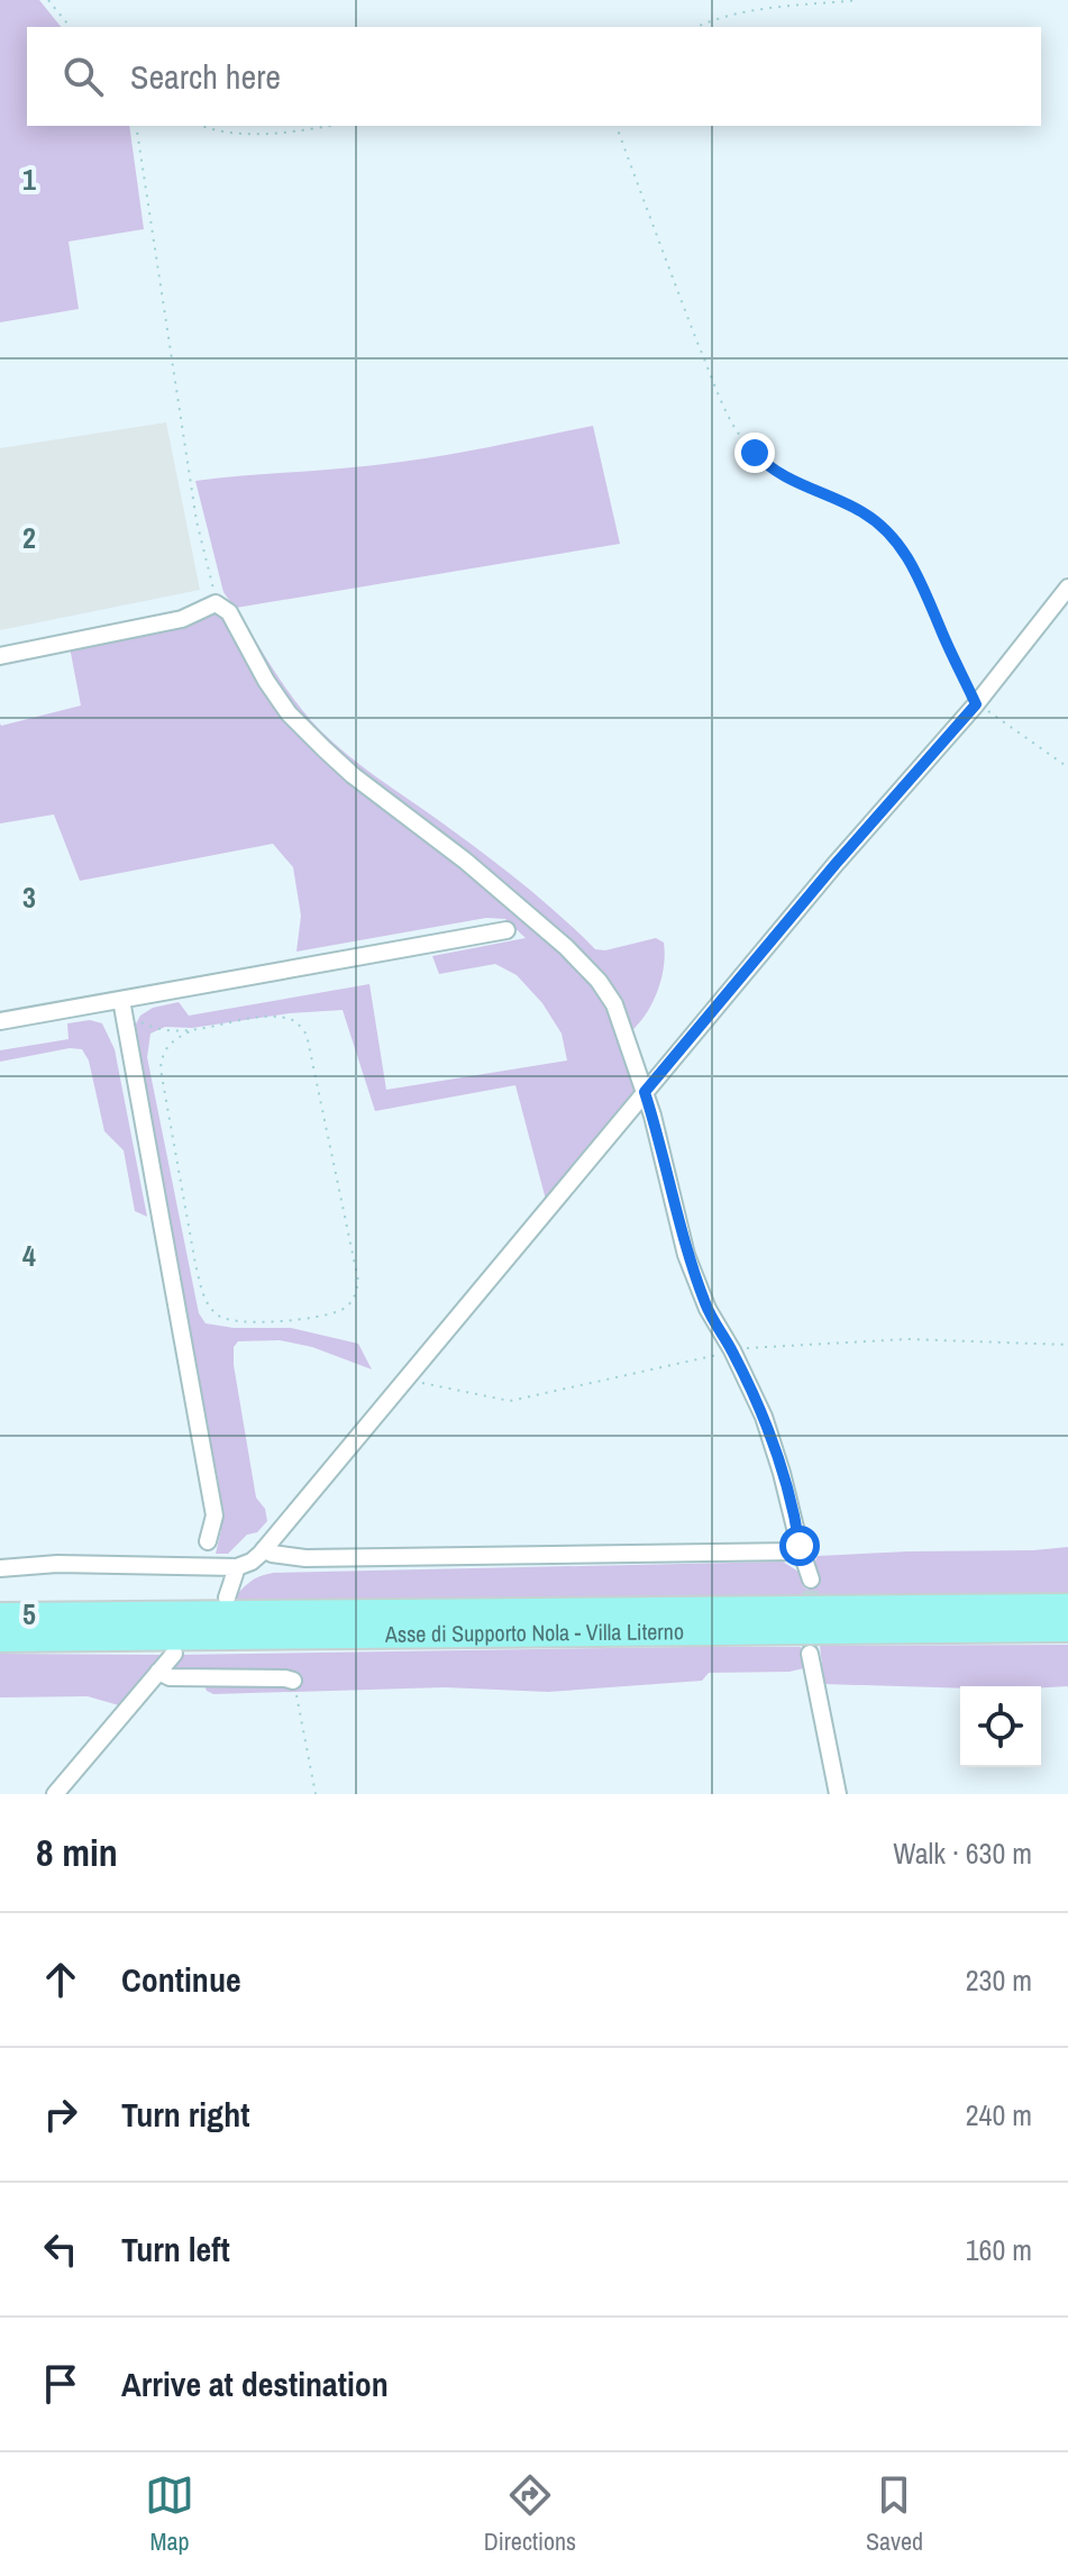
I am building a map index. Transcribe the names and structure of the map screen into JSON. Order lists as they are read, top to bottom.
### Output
{
  "streets": {
    "highway": ["Asse di Supporto Nola - Villa Literno"]
  },
  "page": {
    "search": "Search here",
    "heading": ["8 min", "Walk · 630 m"],
    "list": [
      ["Continue", "230 m"],
      ["Turn right", "240 m"],
      ["Turn left", "160 m"],
      "Arrive at destination"
    ],
    "nav": ["Map", "Directions", "Saved"]
  },
  "grid": {
    "rows": [
      "1",
      "2",
      "3",
      "4",
      "5"
    ]
  }
}
